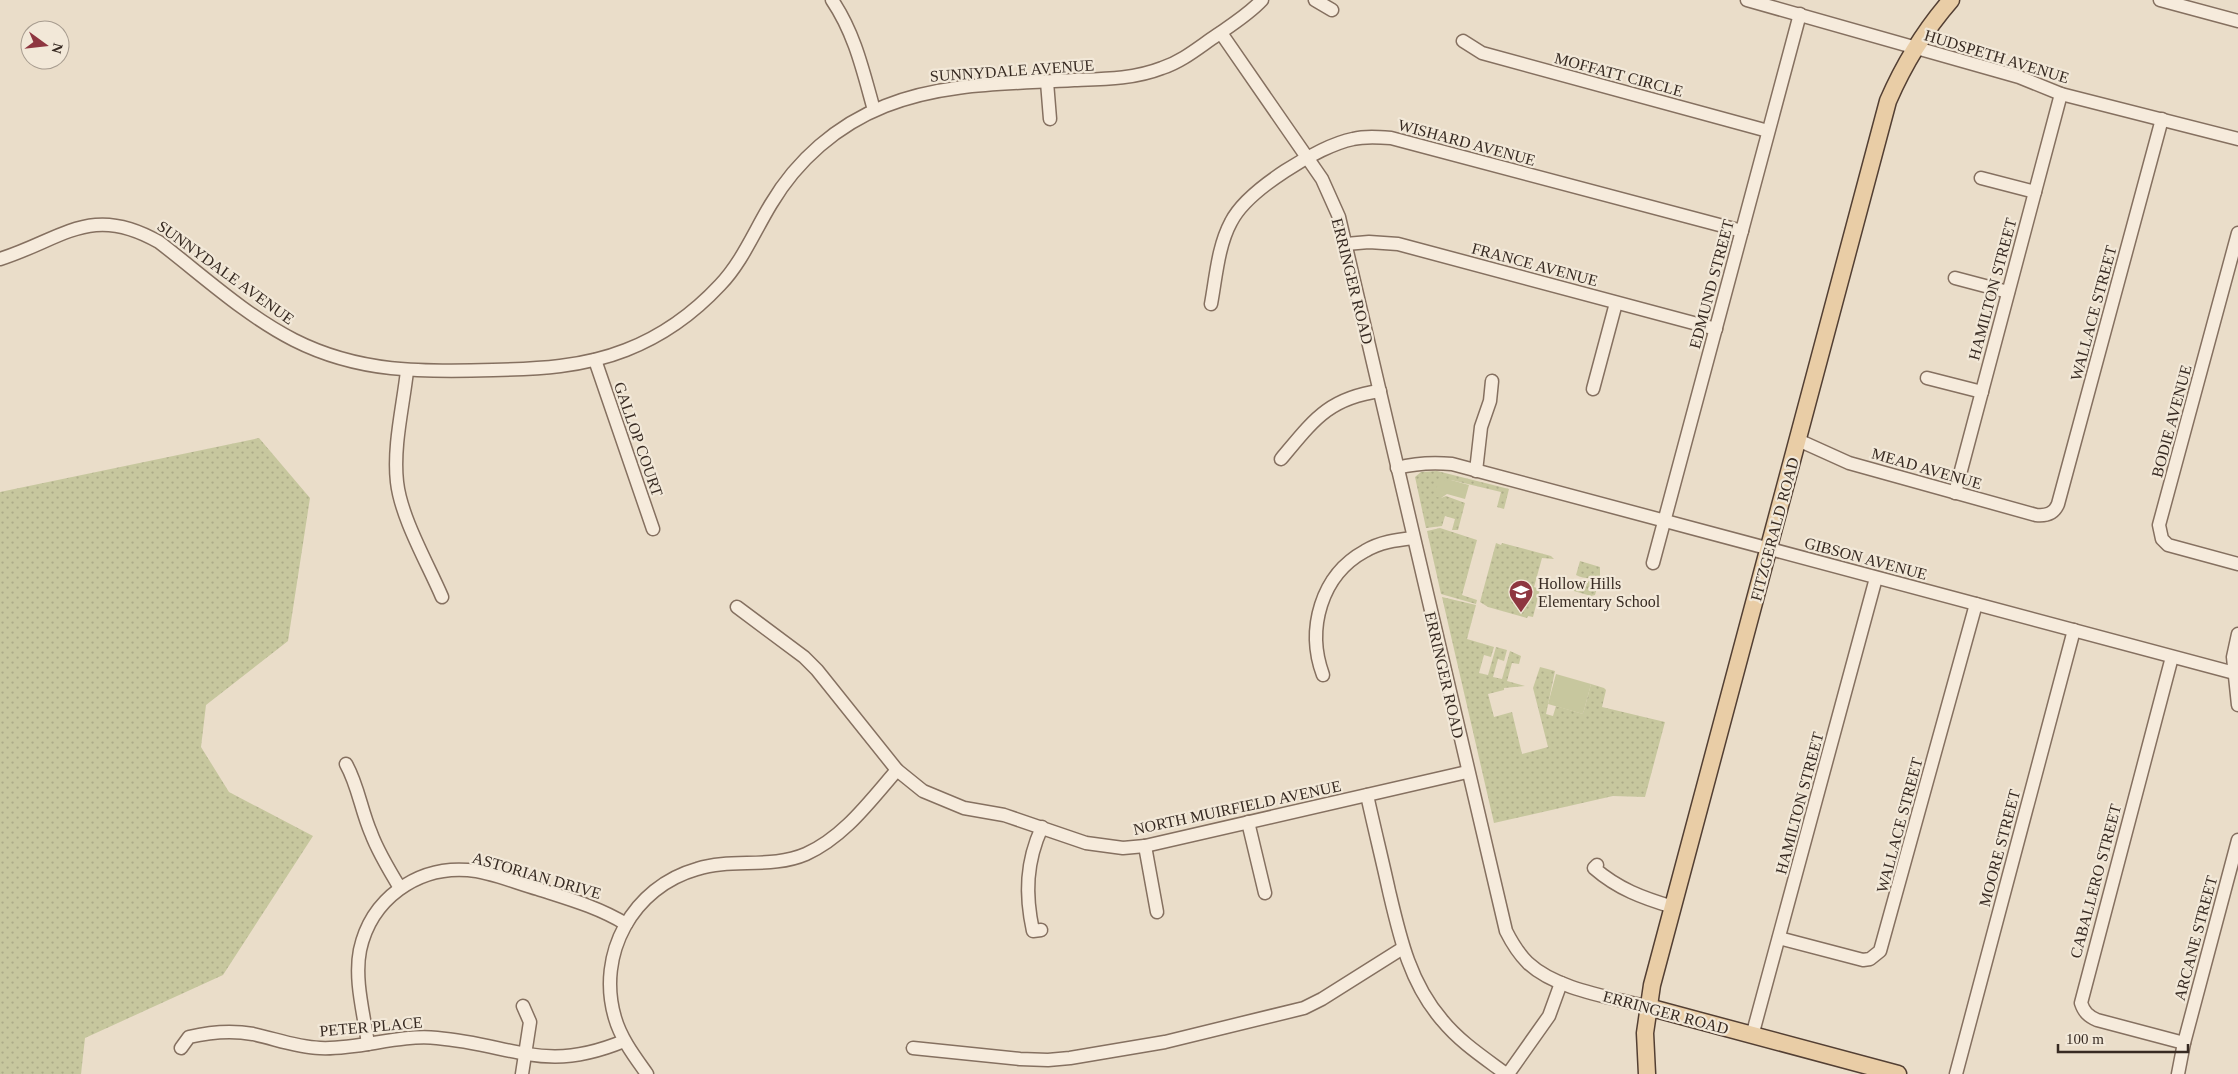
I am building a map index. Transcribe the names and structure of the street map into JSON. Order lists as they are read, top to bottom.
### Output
{
  "streets": {
    "main road": ["ERRINGER ROAD", "FITZGERALD ROAD"],
    "street": [
      "HUDSPETH AVENUE",
      "SUNNYDALE AVENUE",
      "MOFFATT CIRCLE",
      "WISHARD AVENUE",
      "FRANCE AVENUE",
      "EDMUND STREET",
      "HAMILTON STREET",
      "WALLACE STREET",
      "BODIE AVENUE",
      "GALLOP COURT",
      "MEAD AVENUE",
      "GIBSON AVENUE",
      "NORTH MUIRFIELD AVENUE",
      "MOORE STREET",
      "ASTORIAN DRIVE",
      "CABALLERO STREET",
      "ARCANE STREET",
      "PETER PLACE"
    ]
  },
  "crossings": [
    ["HUDSPETH AVENUE", "EDMUND STREET"],
    ["HUDSPETH AVENUE", "HAMILTON STREET"],
    ["HUDSPETH AVENUE", "WALLACE STREET"],
    ["HUDSPETH AVENUE", "FITZGERALD ROAD"],
    ["SUNNYDALE AVENUE", "ERRINGER ROAD"],
    ["SUNNYDALE AVENUE", "GALLOP COURT"],
    ["MOFFATT CIRCLE", "EDMUND STREET"],
    ["WISHARD AVENUE", "ERRINGER ROAD"],
    ["WISHARD AVENUE", "EDMUND STREET"],
    ["FRANCE AVENUE", "ERRINGER ROAD"],
    ["FRANCE AVENUE", "EDMUND STREET"],
    ["ERRINGER ROAD", "HAMILTON STREET"],
    ["ERRINGER ROAD", "FITZGERALD ROAD"],
    ["ERRINGER ROAD", "GIBSON AVENUE"],
    ["ERRINGER ROAD", "NORTH MUIRFIELD AVENUE"],
    ["EDMUND STREET", "GIBSON AVENUE"],
    ["HAMILTON STREET", "WALLACE STREET"],
    ["HAMILTON STREET", "MEAD AVENUE"],
    ["HAMILTON STREET", "GIBSON AVENUE"],
    ["WALLACE STREET", "MEAD AVENUE"],
    ["WALLACE STREET", "GIBSON AVENUE"],
    ["MEAD AVENUE", "FITZGERALD ROAD"],
    ["FITZGERALD ROAD", "GIBSON AVENUE"],
    ["GIBSON AVENUE", "MOORE STREET"],
    ["GIBSON AVENUE", "CABALLERO STREET"],
    ["ASTORIAN DRIVE", "PETER PLACE"],
    ["CABALLERO STREET", "ARCANE STREET"]
  ],
  "places": {
    "school or university": ["Hollow Hills Elementary School"]
  },
  "scale_bar": "100 m",
  "north": "right"
}
